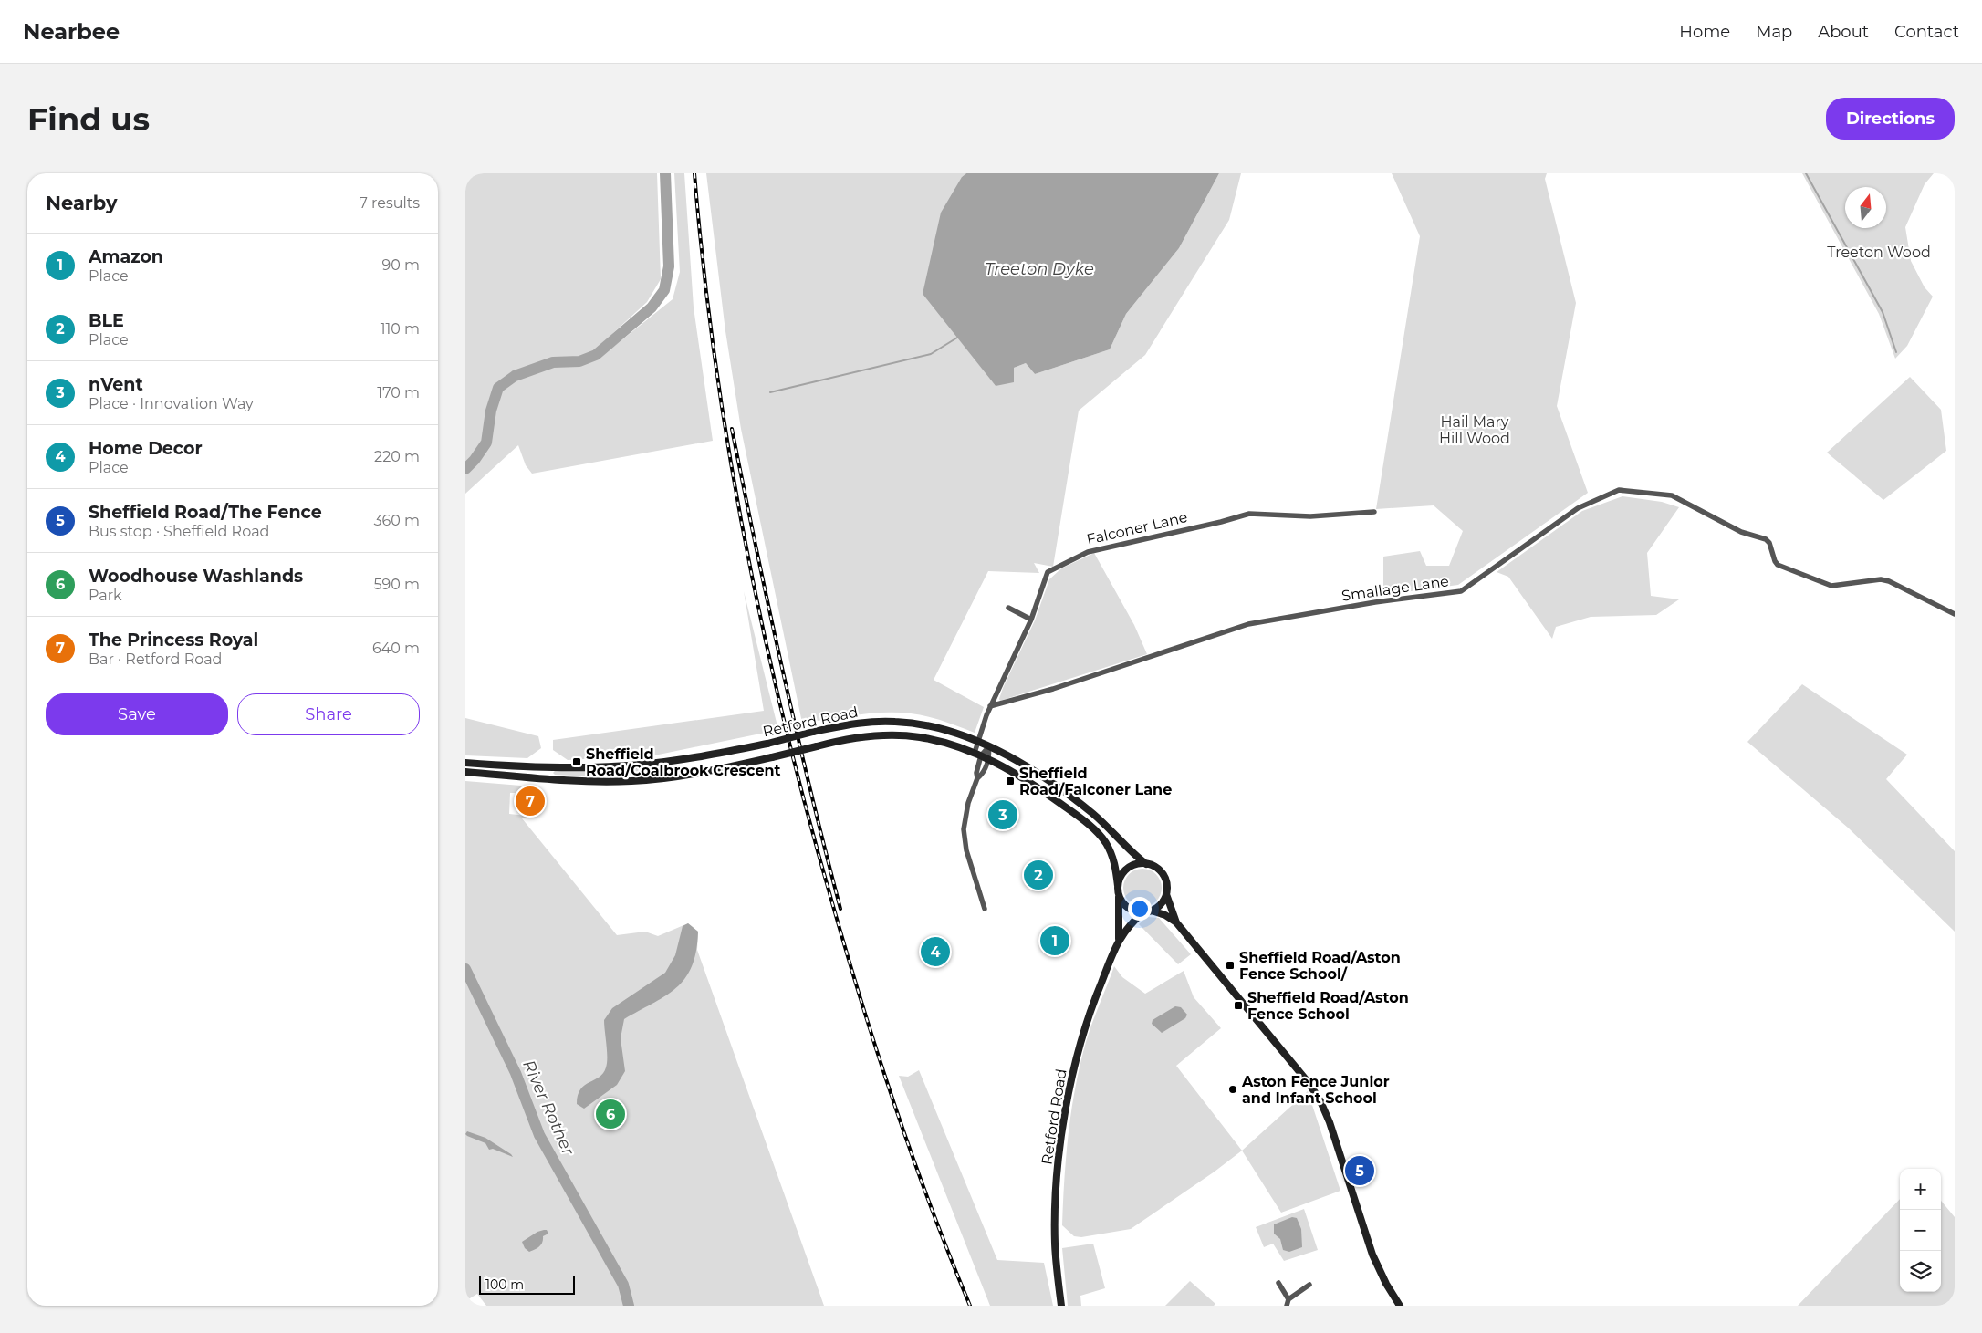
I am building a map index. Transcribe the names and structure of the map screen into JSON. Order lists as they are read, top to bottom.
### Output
{
  "streets": {
    "main road": ["Retford Road"],
    "street": ["Falconer Lane", "Smallage Lane"]
  },
  "crossings": [
    ["Falconer Lane", "Smallage Lane"],
    ["Falconer Lane", "Retford Road"]
  ],
  "water": ["Treeton Dyke", "River Rother"],
  "parks": ["Treeton Wood", "Hail Mary Hill Wood"],
  "places": {
    "transit": [
      "Sheffield Road/Coalbrook Crescent",
      "Sheffield Road/Falconer Lane",
      "Sheffield Road/Aston Fence School/",
      "Sheffield Road/Aston Fence School"
    ],
    "other": ["Aston Fence Junior and Infant School"]
  },
  "scale_bar": "100 m",
  "north": "top",
  "page": {
    "header": "Nearbee",
    "nav": [
      "Home",
      "Map",
      "About",
      "Contact"
    ],
    "buttons": [
      "Directions",
      ["Save", "Share"]
    ],
    "title": "Find us",
    "heading": ["Nearby", "7 results"],
    "list": [
      {
        "mark": "1",
        "name": "Amazon",
        "note": "Place",
        "value": "90 m"
      },
      {
        "mark": "2",
        "name": "BLE",
        "note": "Place",
        "value": "110 m"
      },
      {
        "mark": "3",
        "name": "nVent",
        "note": "Place · Innovation Way",
        "value": "170 m"
      },
      {
        "mark": "4",
        "name": "Home Decor",
        "note": "Place",
        "value": "220 m"
      },
      {
        "mark": "5",
        "name": "Sheffield Road/The Fence",
        "note": "Bus stop · Sheffield Road",
        "value": "360 m"
      },
      {
        "mark": "6",
        "name": "Woodhouse Washlands",
        "note": "Park",
        "value": "590 m"
      },
      {
        "mark": "7",
        "name": "The Princess Royal",
        "note": "Bar · Retford Road",
        "value": "640 m"
      }
    ],
    "pins": [
      "7",
      "3",
      "2",
      "1",
      "4",
      "6",
      "5"
    ],
    "map_buttons": ["+", "−"],
    "scale": "100 m"
  }
}
